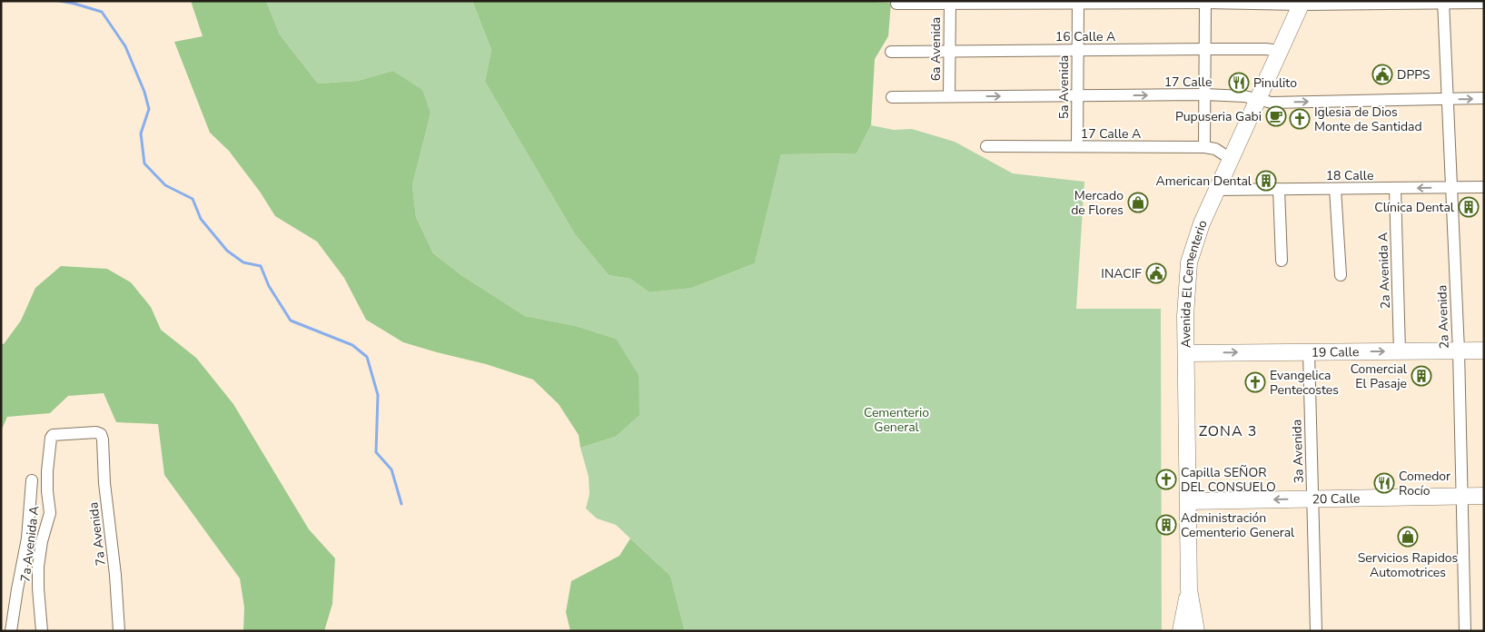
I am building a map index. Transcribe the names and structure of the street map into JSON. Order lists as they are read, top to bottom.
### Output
{
  "streets": {
    "main road": ["Avenida El Cementerio", "19 Calle", "20 Calle"],
    "street": [
      "16 Calle A",
      "6a Avenida",
      "17 Calle",
      "5a Avenida",
      "17 Calle A",
      "18 Calle",
      "2a Avenida A",
      "2a Avenida",
      "3a Avenida",
      "7a Avenida",
      "7a Avenida A"
    ]
  },
  "crossings": [
    ["16 Calle A", "6a Avenida"],
    ["16 Calle A", "5a Avenida"],
    ["16 Calle A", "Avenida El Cementerio"],
    ["6a Avenida", "17 Calle"],
    ["17 Calle", "5a Avenida"],
    ["17 Calle", "Avenida El Cementerio"],
    ["17 Calle", "2a Avenida"],
    ["5a Avenida", "17 Calle A"],
    ["17 Calle A", "Avenida El Cementerio"],
    ["18 Calle", "2a Avenida A"],
    ["18 Calle", "Avenida El Cementerio"],
    ["18 Calle", "2a Avenida"],
    ["2a Avenida A", "19 Calle"],
    ["Avenida El Cementerio", "19 Calle"],
    ["Avenida El Cementerio", "20 Calle"],
    ["2a Avenida", "19 Calle"],
    ["2a Avenida", "20 Calle"],
    ["19 Calle", "3a Avenida"],
    ["3a Avenida", "20 Calle"],
    ["7a Avenida", "7a Avenida A"]
  ],
  "one_way": ["19 Calle", "20 Calle"],
  "districts": ["ZONA 3"],
  "parks": ["Cementerio General"],
  "places": {
    "public building": ["DPPS", "INACIF"],
    "restaurant": ["Pinulito", "Comedor Rocío"],
    "cafe": ["Pupuseria Gabi"],
    "church": ["Iglesia de Dios Monte de Santidad", "Evangelica Pentecostes", "Capilla SEÑOR DEL CONSUELO"],
    "building": [
      "American Dental",
      "Clínica Dental",
      "Comercial El Pasaje",
      "Administración Cementerio General"
    ],
    "shop": ["Mercado de Flores", "Servicios Rapidos Automotrices"]
  }
}
